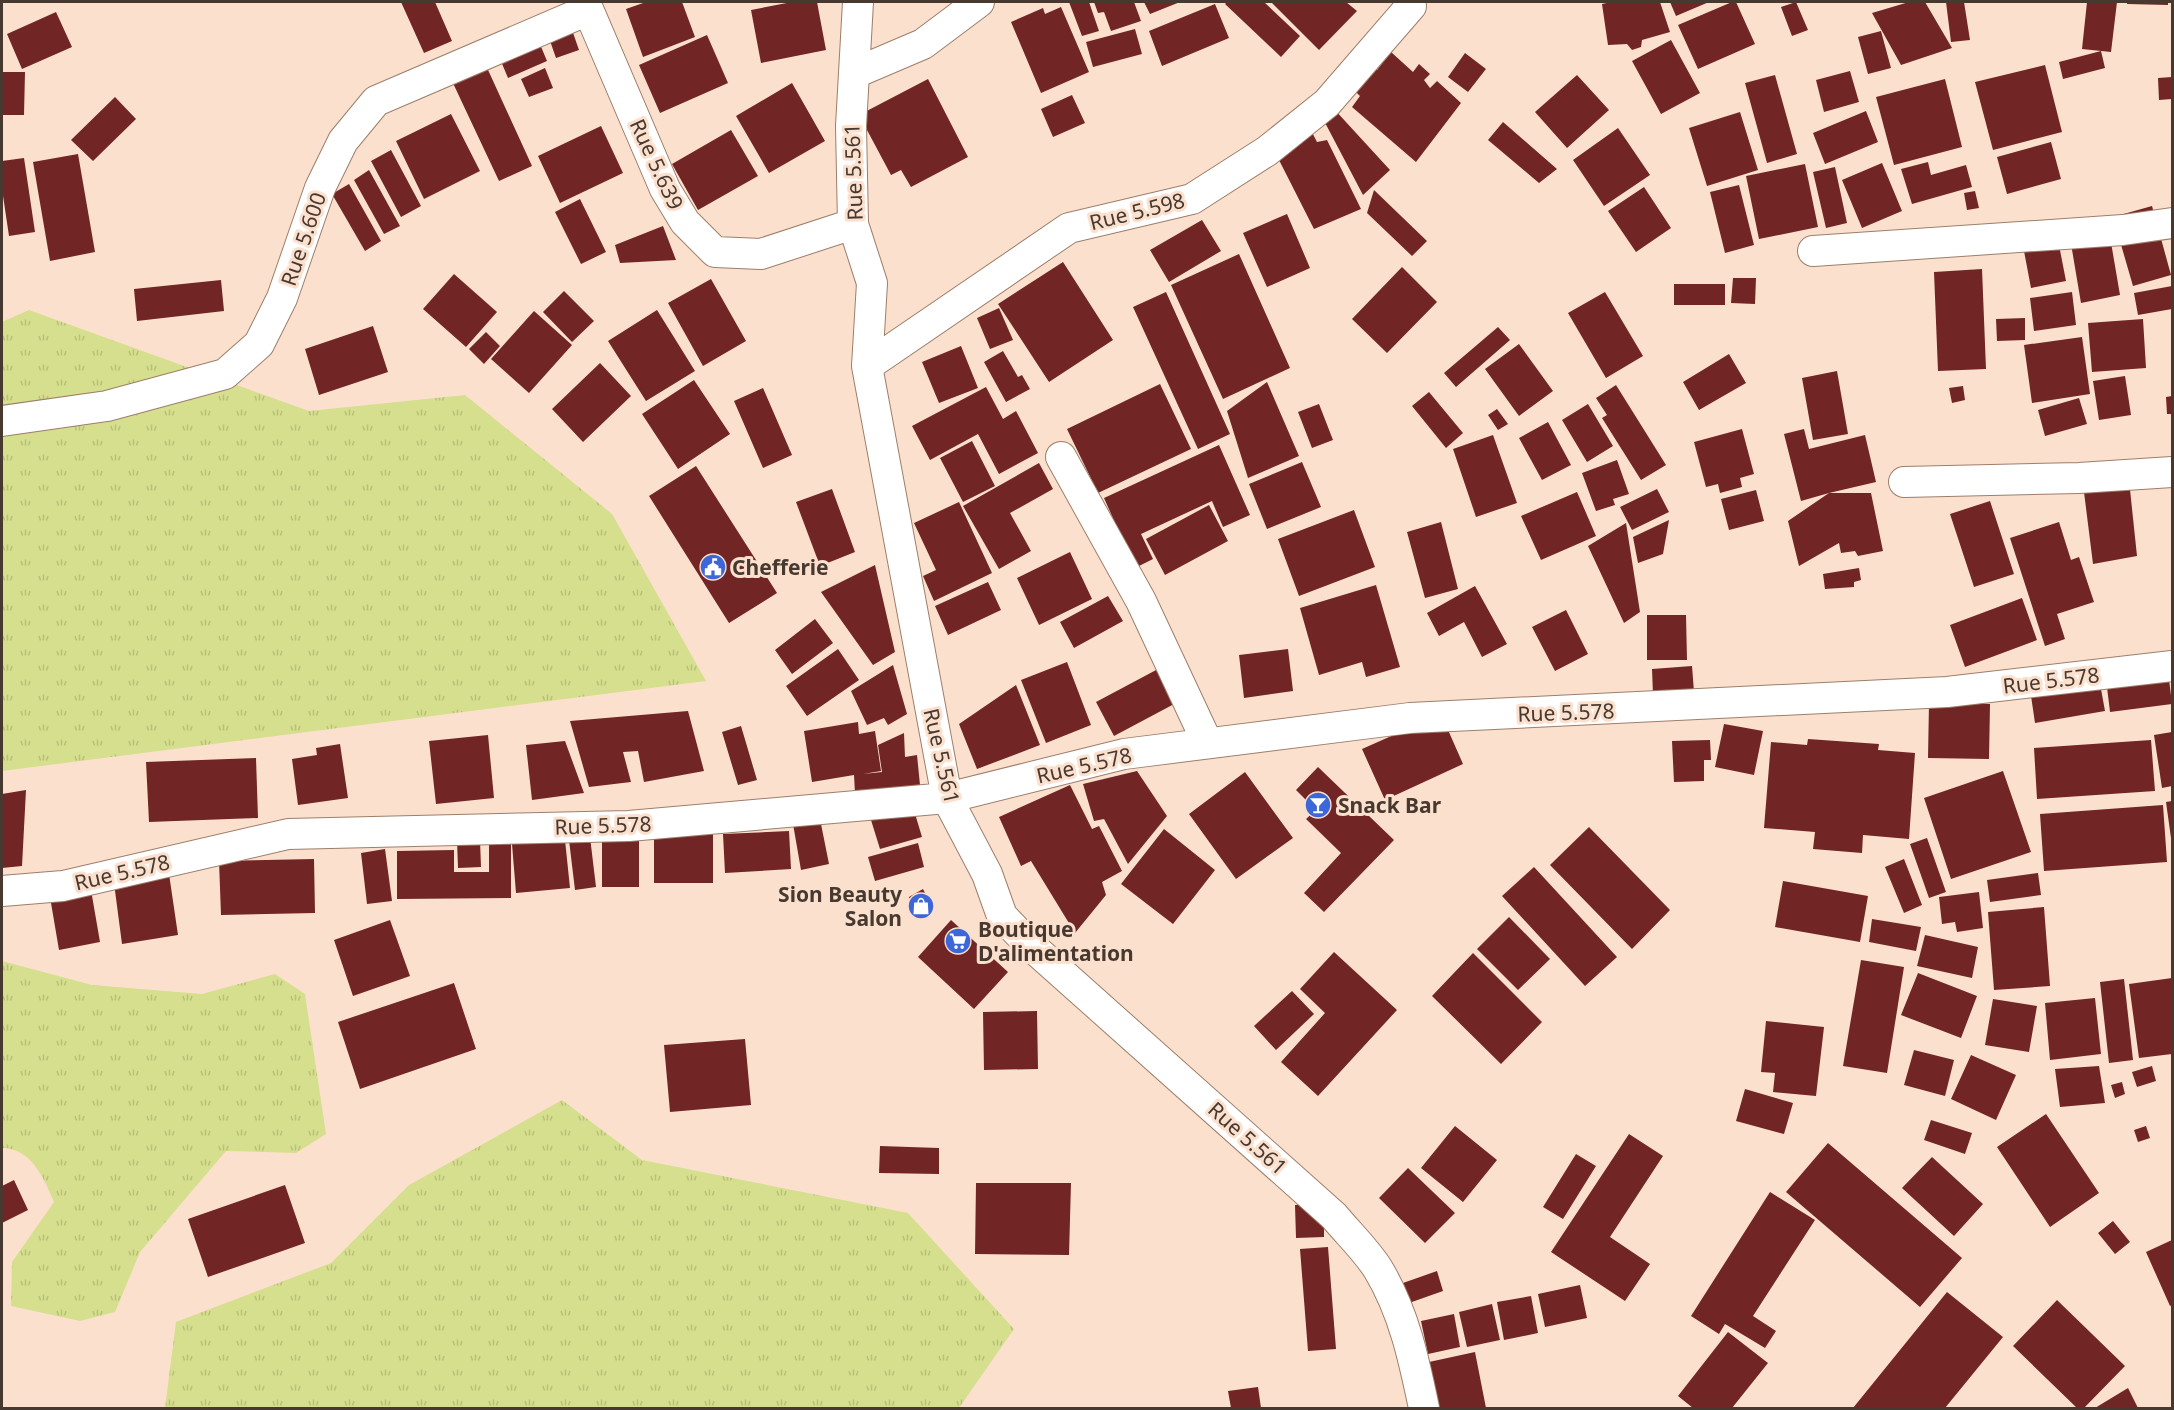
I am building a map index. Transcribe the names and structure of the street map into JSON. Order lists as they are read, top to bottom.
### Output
{
  "streets": {
    "street": [
      "Rue 5.639",
      "Rue 5.561",
      "Rue 5.598",
      "Rue 5.600",
      "Rue 5.578"
    ]
  },
  "crossings": [
    ["Rue 5.639", "Rue 5.561"],
    ["Rue 5.639", "Rue 5.600"],
    ["Rue 5.561", "Rue 5.598"],
    ["Rue 5.561", "Rue 5.578"]
  ],
  "places": {
    "public building": ["Chefferie"],
    "bar": ["Snack Bar"],
    "shop": ["Sion Beauty Salon"],
    "supermarket": ["Boutique D'alimentation"]
  }
}
